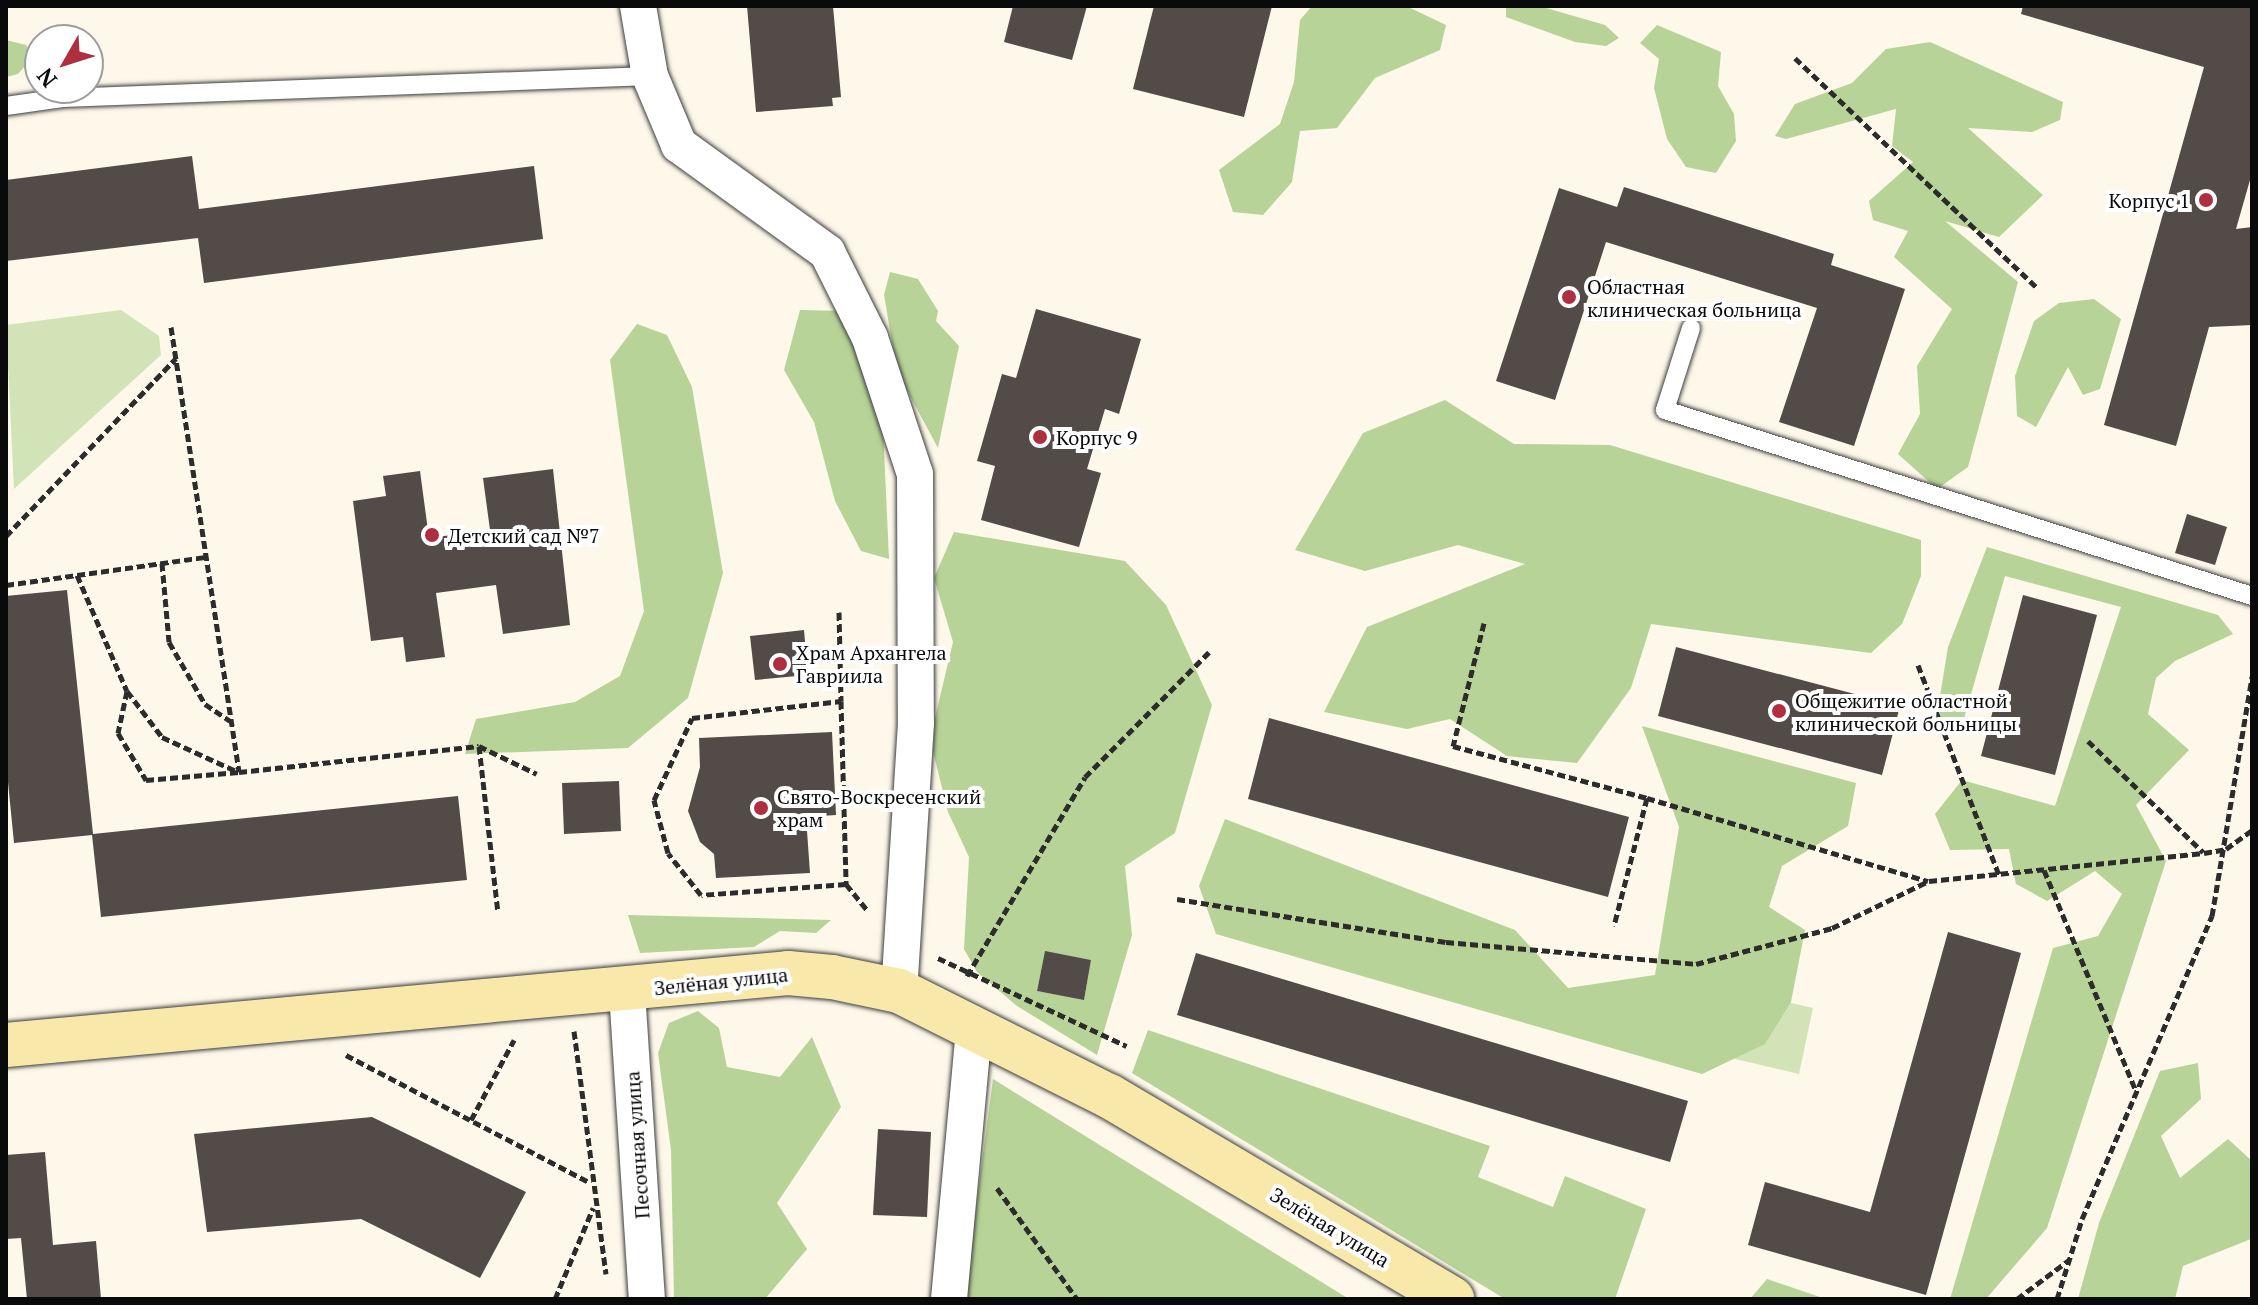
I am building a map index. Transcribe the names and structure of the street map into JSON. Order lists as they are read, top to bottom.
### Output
{
  "streets": {
    "street": ["Зелёная улица", "Песочная улица"]
  },
  "crossings": [
    ["Зелёная улица", "Песочная улица"]
  ],
  "places": [
    "Корпус 1",
    "Областная клиническая больница",
    "Корпус 9",
    "Детский сад №7",
    "Храм Архангела Гавриила",
    "Общежитие областной клинической больницы",
    "Свято-Воскресенский храм"
  ],
  "north": "bottom left"
}
